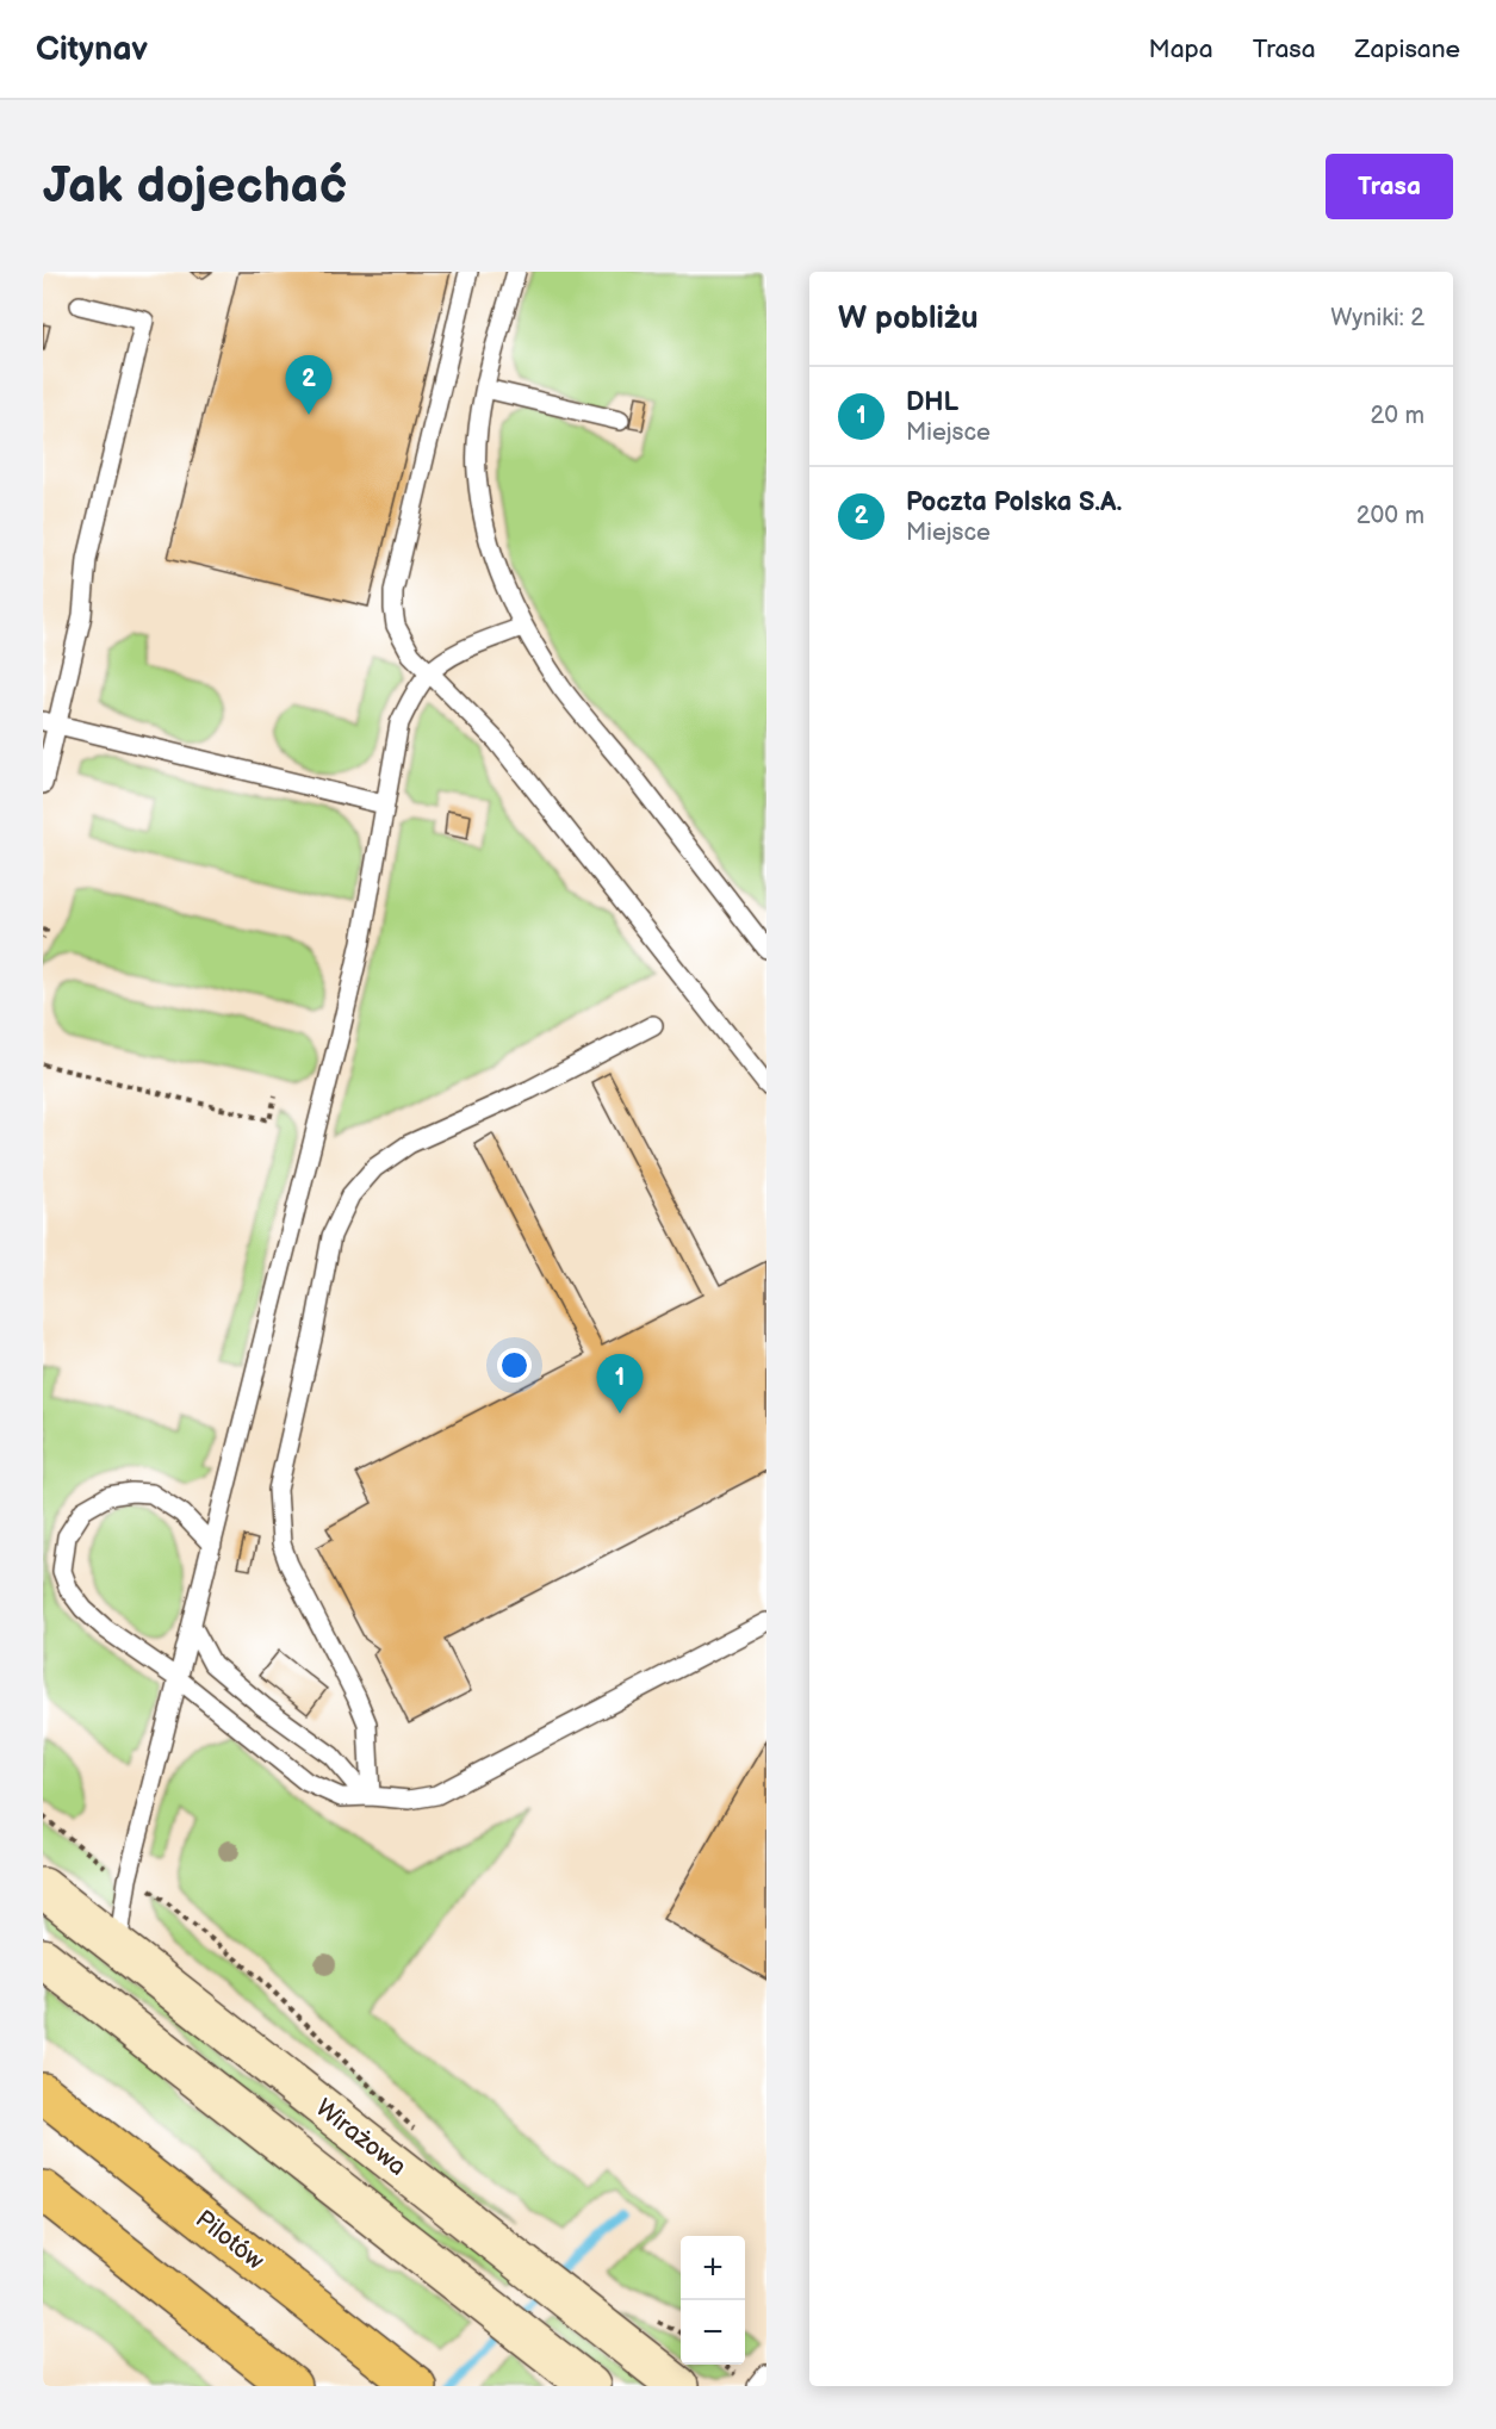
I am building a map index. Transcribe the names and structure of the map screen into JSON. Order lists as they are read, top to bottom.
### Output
{
  "streets": {
    "highway": ["Pilotów"],
    "main road": ["Wirażowa"]
  },
  "page": {
    "header": "Citynav",
    "nav": ["Mapa", "Trasa", "Zapisane"],
    "buttons": "Trasa",
    "title": "Jak dojechać",
    "heading": ["W pobliżu", "Wyniki: 2"],
    "pins": ["2", "1"],
    "list": [
      {
        "mark": "1",
        "name": "DHL",
        "note": "Miejsce",
        "value": "20 m"
      },
      {
        "mark": "2",
        "name": "Poczta Polska S.A.",
        "note": "Miejsce",
        "value": "200 m"
      }
    ],
    "map_buttons": ["+", "−"]
  }
}
